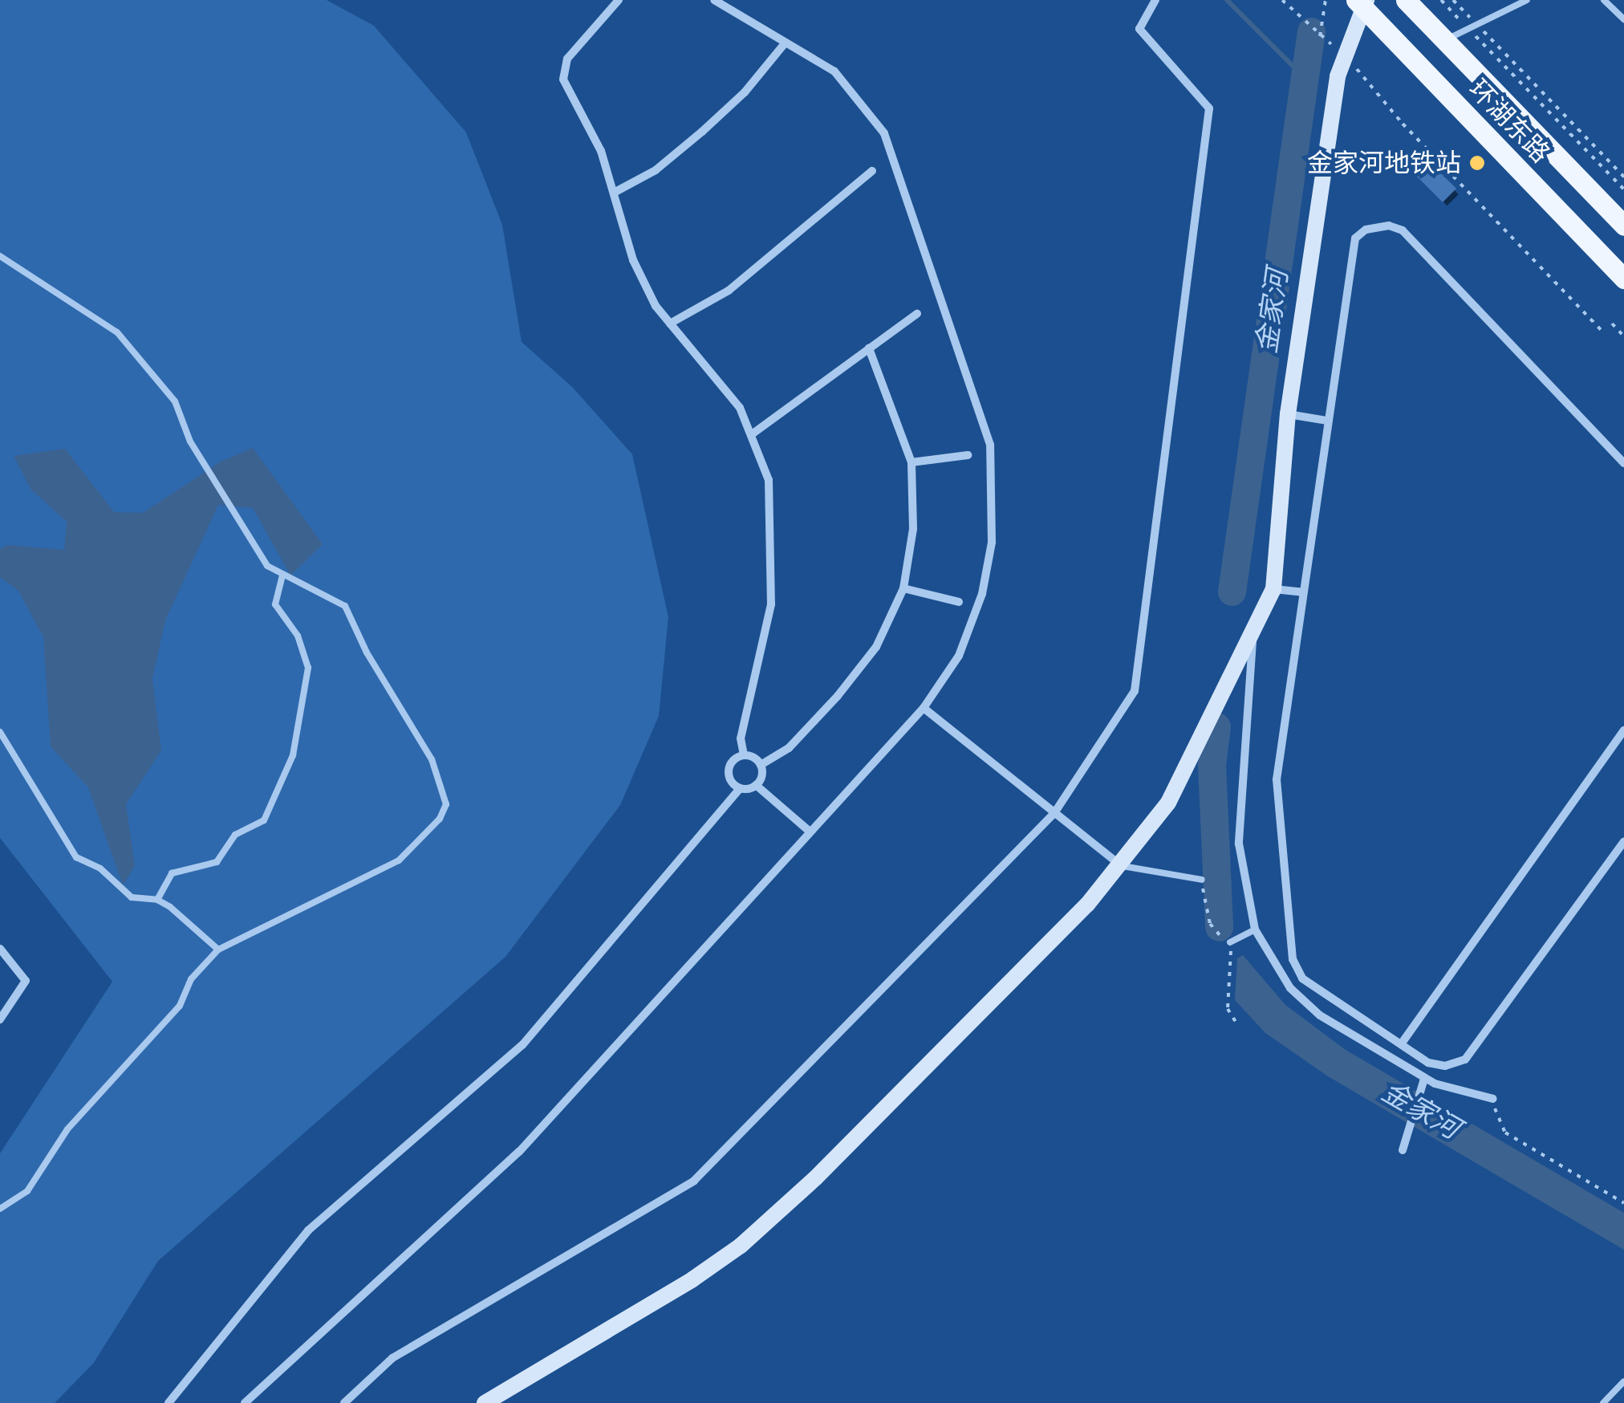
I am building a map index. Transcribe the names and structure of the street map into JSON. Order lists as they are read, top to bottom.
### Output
{
  "streets": {
    "main road": ["环湖东路"]
  },
  "water": ["金家河"],
  "places": ["金家河地铁站"]
}
